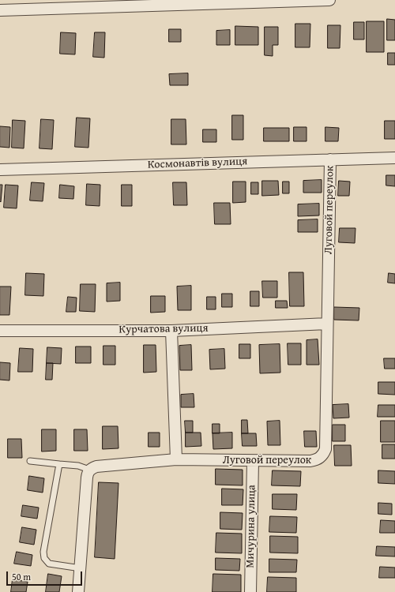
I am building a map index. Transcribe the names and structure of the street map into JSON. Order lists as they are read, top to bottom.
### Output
{
  "streets": {
    "street": [
      "Космонавтів вулиця",
      "Луговой переулок",
      "Курчатова вулиця",
      "Мичурина улица"
    ]
  },
  "crossings": [
    ["Космонавтів вулиця", "Луговой переулок"],
    ["Луговой переулок", "Курчатова вулиця"],
    ["Луговой переулок", "Мичурина улица"]
  ],
  "scale_bar": "50 m"
}
